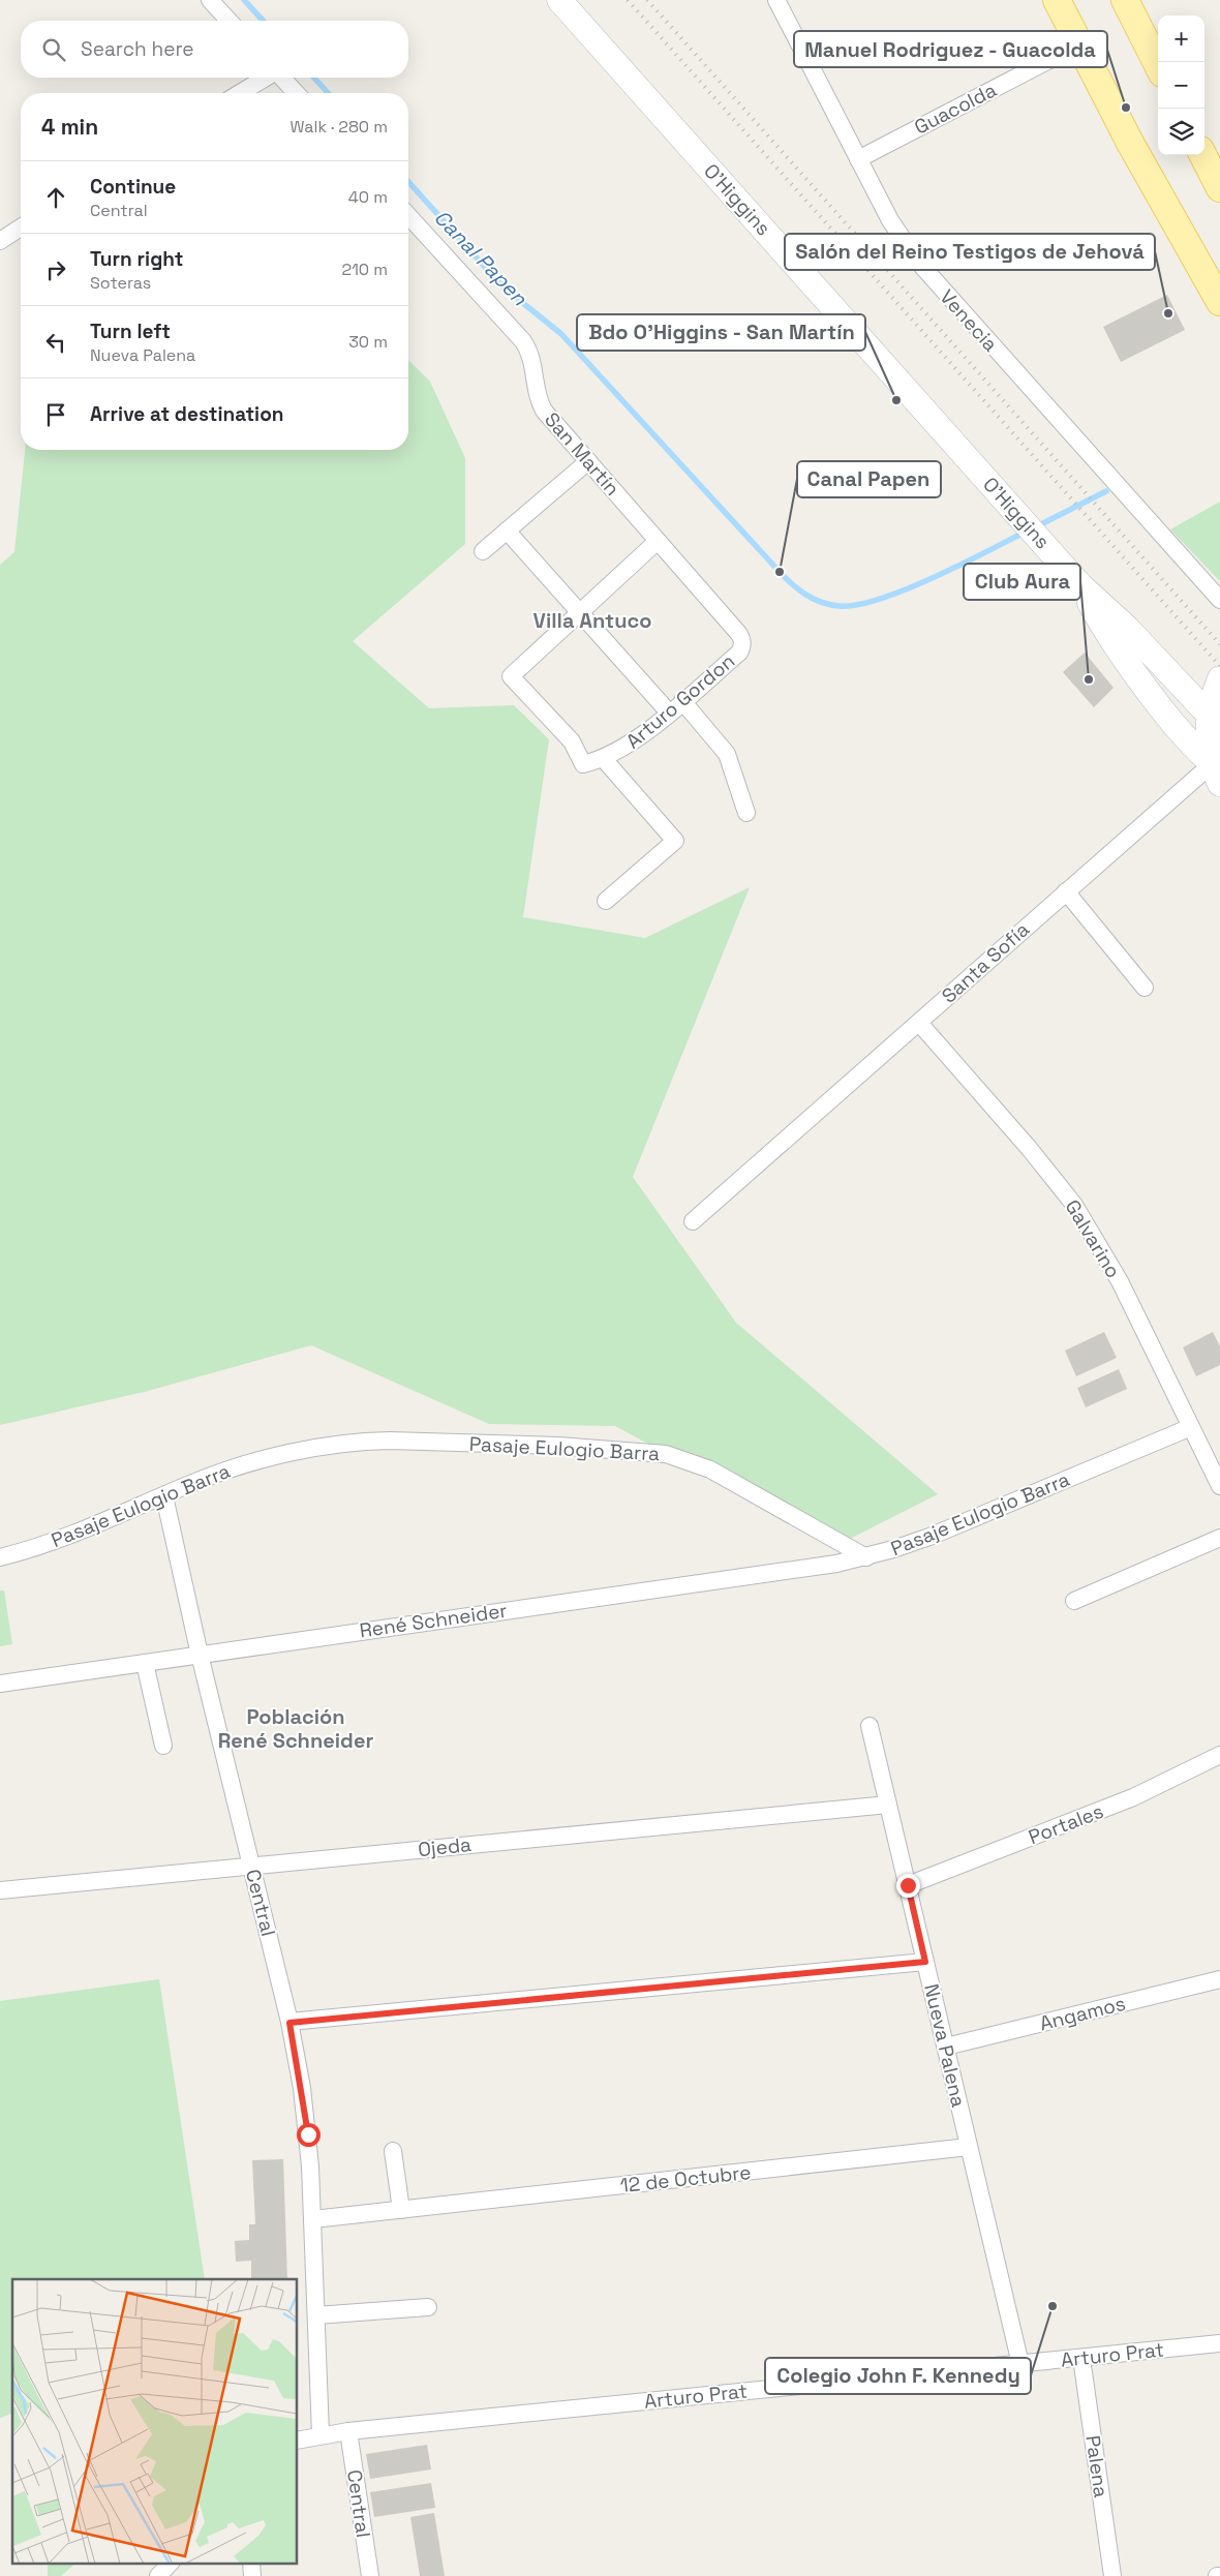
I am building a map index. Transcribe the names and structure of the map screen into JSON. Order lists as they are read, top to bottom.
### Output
{
  "streets": {
    "street": [
      "Guacolda",
      "O'Higgins",
      "Venecia",
      "San Martín",
      "Arturo Gordon",
      "Santa Sofía",
      "Galvarino",
      "Pasaje Eulogio Barra",
      "René Schneider",
      "Portales",
      "Ojeda",
      "Central",
      "Angamos",
      "Nueva Palena",
      "12 de Octubre",
      "Arturo Prat",
      "Palena"
    ]
  },
  "crossings": [
    ["Guacolda", "Venecia"],
    ["O'Higgins", "Santa Sofía"],
    ["San Martín", "Arturo Gordon"],
    ["Santa Sofía", "Galvarino"],
    ["Galvarino", "Pasaje Eulogio Barra"],
    ["Pasaje Eulogio Barra", "René Schneider"],
    ["Pasaje Eulogio Barra", "Central"],
    ["René Schneider", "Central"],
    ["Portales", "Nueva Palena"],
    ["Ojeda", "Central"],
    ["Ojeda", "Nueva Palena"],
    ["Central", "12 de Octubre"],
    ["Central", "Arturo Prat"],
    ["Angamos", "Nueva Palena"],
    ["Nueva Palena", "12 de Octubre"],
    ["Nueva Palena", "Arturo Prat"],
    ["Arturo Prat", "Palena"]
  ],
  "districts": ["Villa Antuco", "Población René Schneider"],
  "water": ["Canal Papen"],
  "places": [
    "Manuel Rodriguez - Guacolda",
    "Salón del Reino Testigos de Jehová",
    "Bdo O'Higgins - San Martín",
    "Canal Papen",
    "Club Aura",
    "Colegio John F. Kennedy"
  ],
  "page": {
    "map_buttons": ["+", "−"],
    "search": "Search here",
    "heading": ["4 min", "Walk · 280 m"],
    "list": [
      ["Continue", "Central", "40 m"],
      ["Turn right", "Soteras", "210 m"],
      ["Turn left", "Nueva Palena", "30 m"],
      "Arrive at destination"
    ]
  }
}
